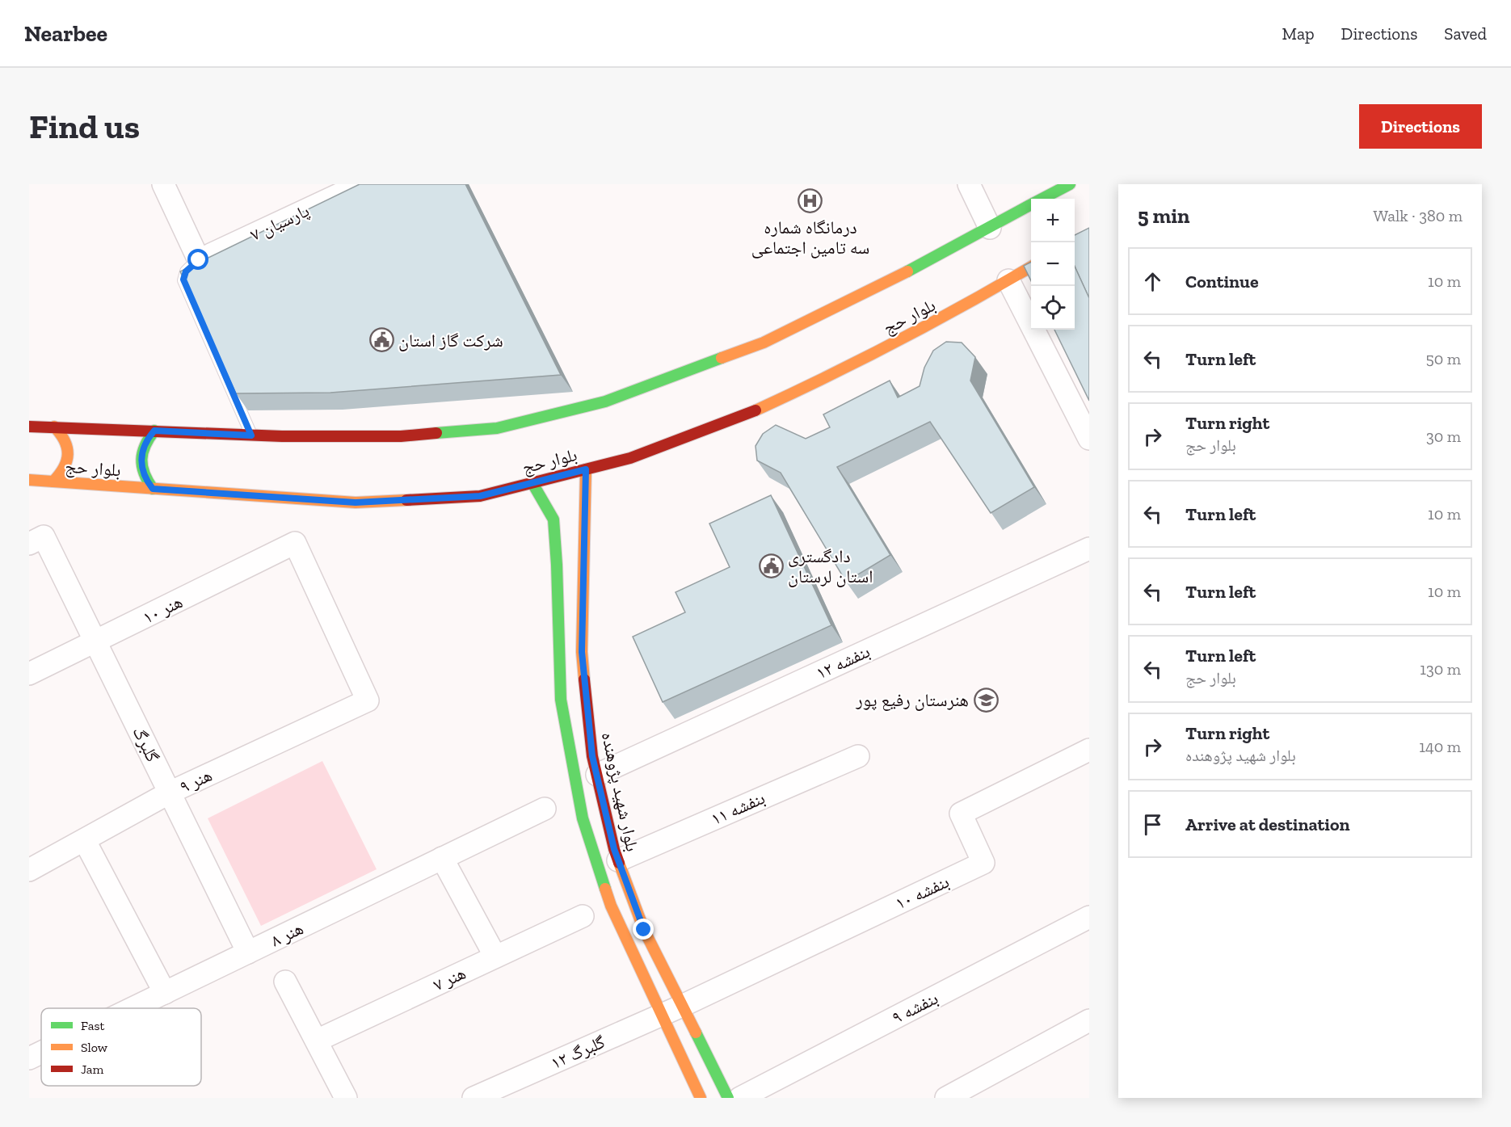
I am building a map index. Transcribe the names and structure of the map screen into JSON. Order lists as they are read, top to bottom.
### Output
{
  "streets": {
    "main road": ["بلوار حج", "بلوار شهید پژوهنده"],
    "street": [
      "پارسیان ۷",
      "هنر ۱۰",
      "بنفشه ۱۲",
      "گلبرگ",
      "هنر ۹",
      "بنفشه ۱۱",
      "بنفشه ۱۰",
      "هنر ۸",
      "هنر ۷",
      "بنفشه ۹",
      "گلبرگ ۱۲"
    ]
  },
  "crossings": [
    ["بلوار حج", "بلوار شهید پژوهنده"],
    ["هنر ۱۰", "گلبرگ"],
    ["هنر ۱۰", "هنر ۹"],
    ["بنفشه ۱۲", "بلوار شهید پژوهنده"],
    ["گلبرگ", "هنر ۹"],
    ["گلبرگ", "هنر ۸"],
    ["بلوار شهید پژوهنده", "بنفشه ۱۱"],
    ["بلوار شهید پژوهنده", "بنفشه ۱۰"],
    ["بلوار شهید پژوهنده", "گلبرگ ۱۲"],
    ["بنفشه ۱۰", "گلبرگ ۱۲"]
  ],
  "places": {
    "hospital": ["درمانگاه شماره سه تامین اجتماعی"],
    "public building": ["شرکت گاز استان", "دادگستری استان لرستان"],
    "school or university": ["هنرستان رفیع پور"]
  },
  "legend": ["Fast", "Slow", "Jam"],
  "page": {
    "header": "Nearbee",
    "nav": ["Map", "Directions", "Saved"],
    "buttons": "Directions",
    "title": "Find us",
    "heading": ["5 min", "Walk · 380 m"],
    "map_buttons": ["+", "−"],
    "list": [
      ["Continue", "10 m"],
      ["Turn left", "50 m"],
      ["Turn right", "بلوار حج", "30 m"],
      ["Turn left", "10 m"],
      ["Turn left", "10 m"],
      ["Turn left", "بلوار حج", "130 m"],
      ["Turn right", "بلوار شهید پژوهنده", "140 m"],
      "Arrive at destination"
    ]
  }
}
